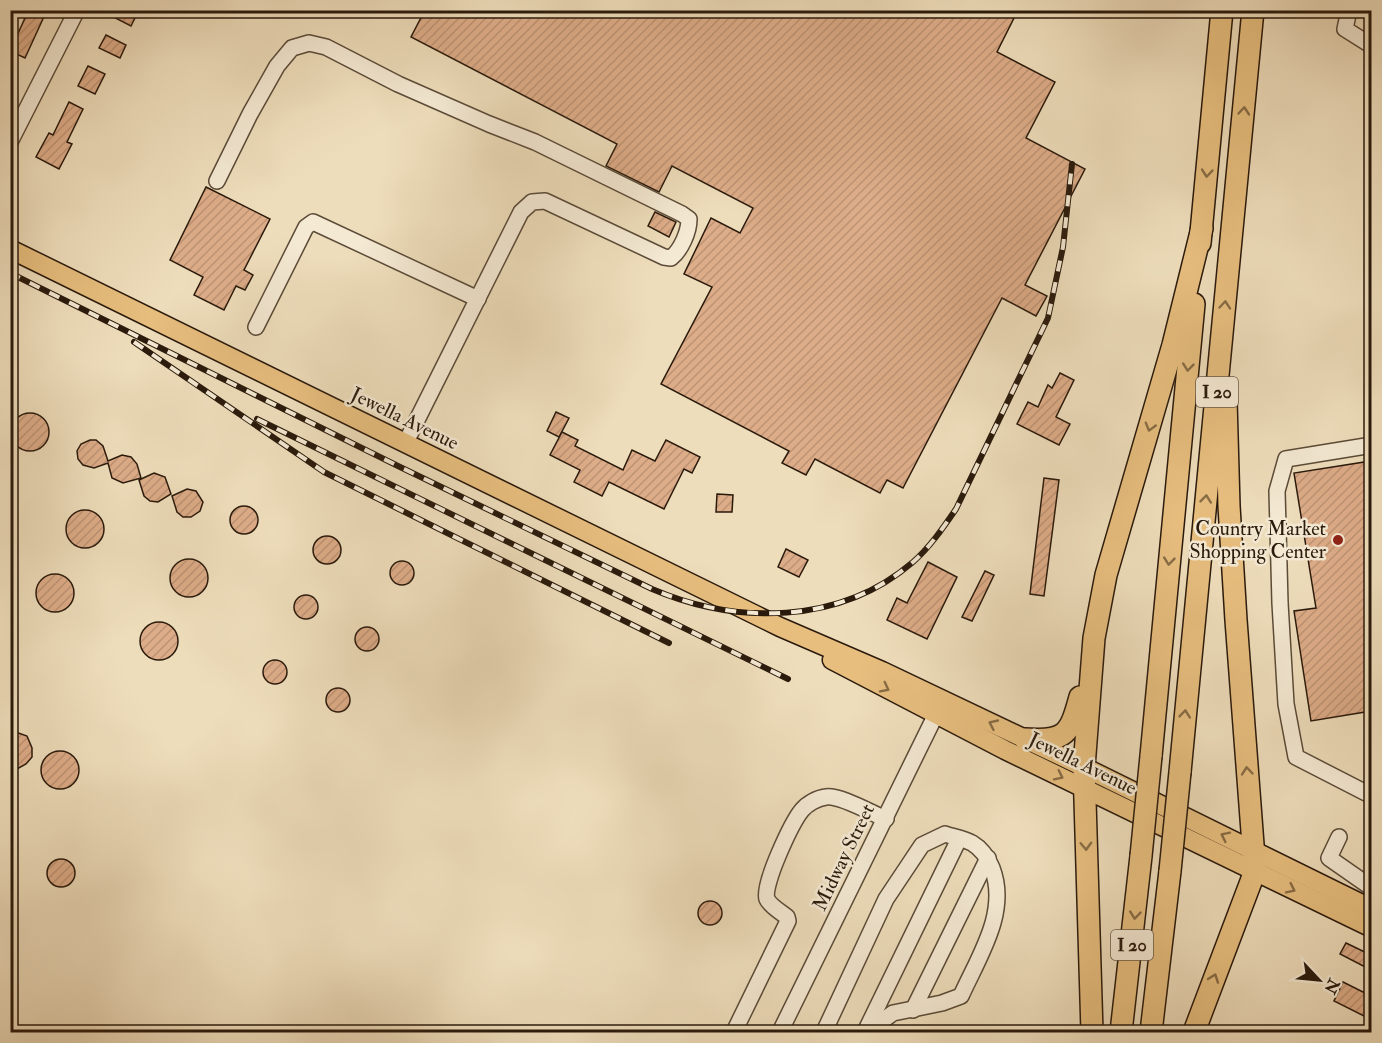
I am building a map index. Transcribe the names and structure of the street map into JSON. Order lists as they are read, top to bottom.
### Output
{
  "streets": {
    "highway": ["I 20"],
    "main road": ["Jewella Avenue"],
    "street": ["Midway Street"]
  },
  "crossings": [
    ["Jewella Avenue", "Midway Street"]
  ],
  "places": ["Country Market Shopping Center"],
  "north": "bottom right"
}
